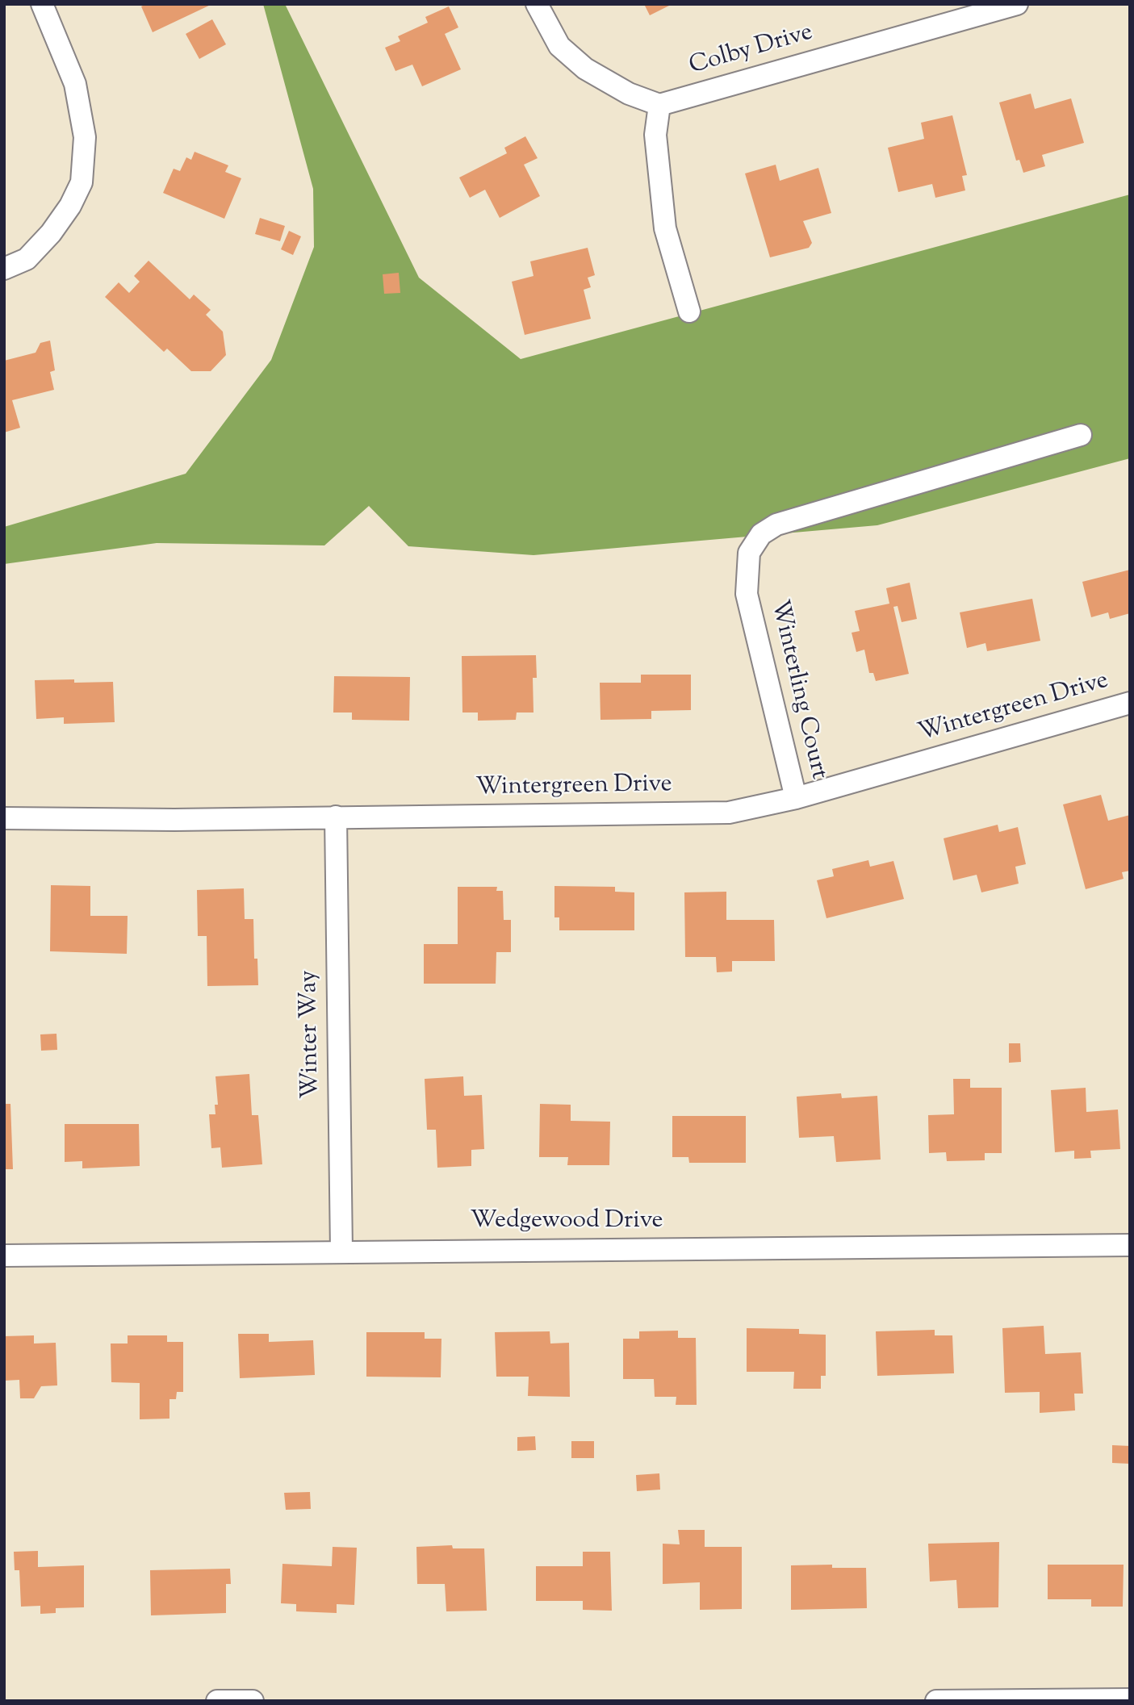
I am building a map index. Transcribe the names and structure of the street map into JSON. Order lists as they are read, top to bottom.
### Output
{
  "streets": {
    "street": [
      "Colby Drive",
      "Winterling Court",
      "Wintergreen Drive",
      "Winter Way",
      "Wedgewood Drive"
    ]
  },
  "crossings": [
    ["Winterling Court", "Wintergreen Drive"],
    ["Wintergreen Drive", "Winter Way"],
    ["Winter Way", "Wedgewood Drive"]
  ]
}
